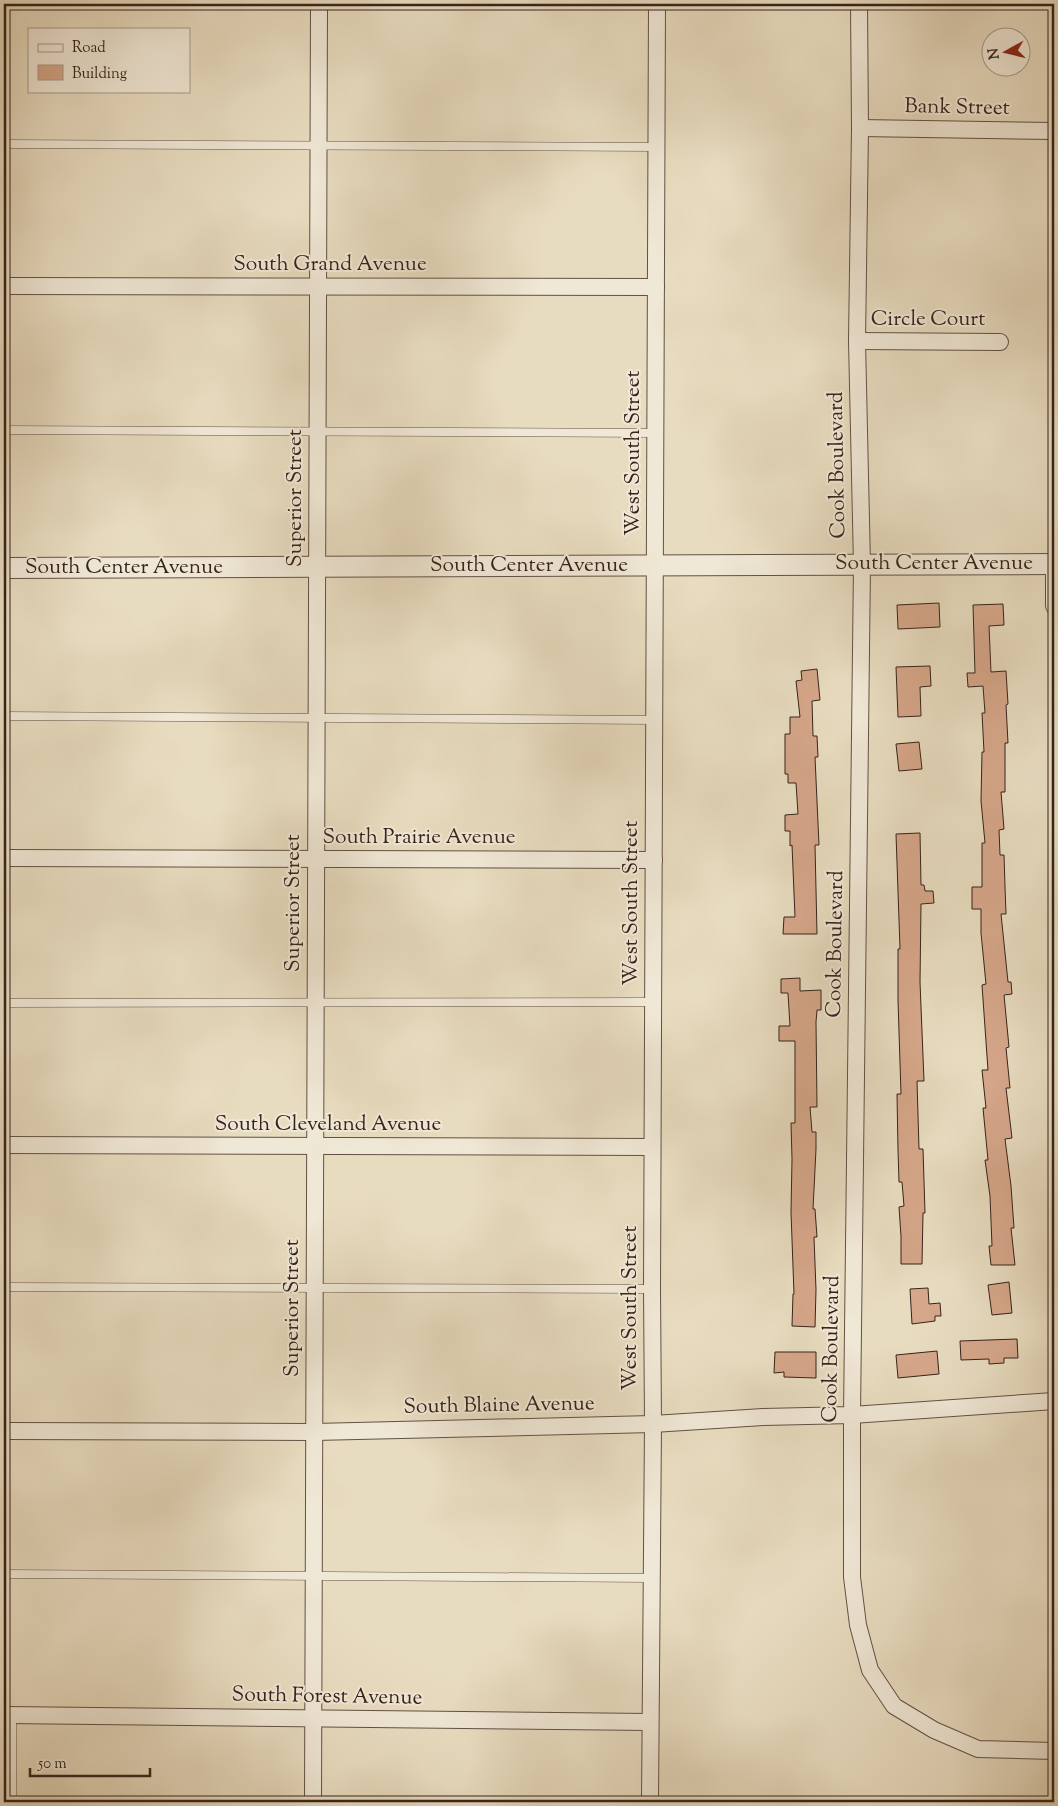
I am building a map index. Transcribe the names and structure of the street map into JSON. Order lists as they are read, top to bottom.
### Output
{
  "streets": {
    "street": [
      "Bank Street",
      "South Grand Avenue",
      "Circle Court",
      "West South Street",
      "Cook Boulevard",
      "Superior Street",
      "South Center Avenue",
      "South Prairie Avenue",
      "South Cleveland Avenue",
      "South Blaine Avenue",
      "South Forest Avenue"
    ]
  },
  "crossings": [
    ["Bank Street", "Cook Boulevard"],
    ["South Grand Avenue", "West South Street"],
    ["South Grand Avenue", "Superior Street"],
    ["Circle Court", "Cook Boulevard"],
    ["West South Street", "South Center Avenue"],
    ["West South Street", "South Prairie Avenue"],
    ["West South Street", "South Cleveland Avenue"],
    ["West South Street", "South Blaine Avenue"],
    ["West South Street", "South Forest Avenue"],
    ["Cook Boulevard", "South Center Avenue"],
    ["Cook Boulevard", "South Blaine Avenue"],
    ["Superior Street", "South Center Avenue"],
    ["Superior Street", "South Prairie Avenue"],
    ["Superior Street", "South Cleveland Avenue"],
    ["Superior Street", "South Blaine Avenue"],
    ["Superior Street", "South Forest Avenue"]
  ],
  "legend": ["Road", "Building"],
  "scale_bar": "50 m",
  "north": "left"
}
